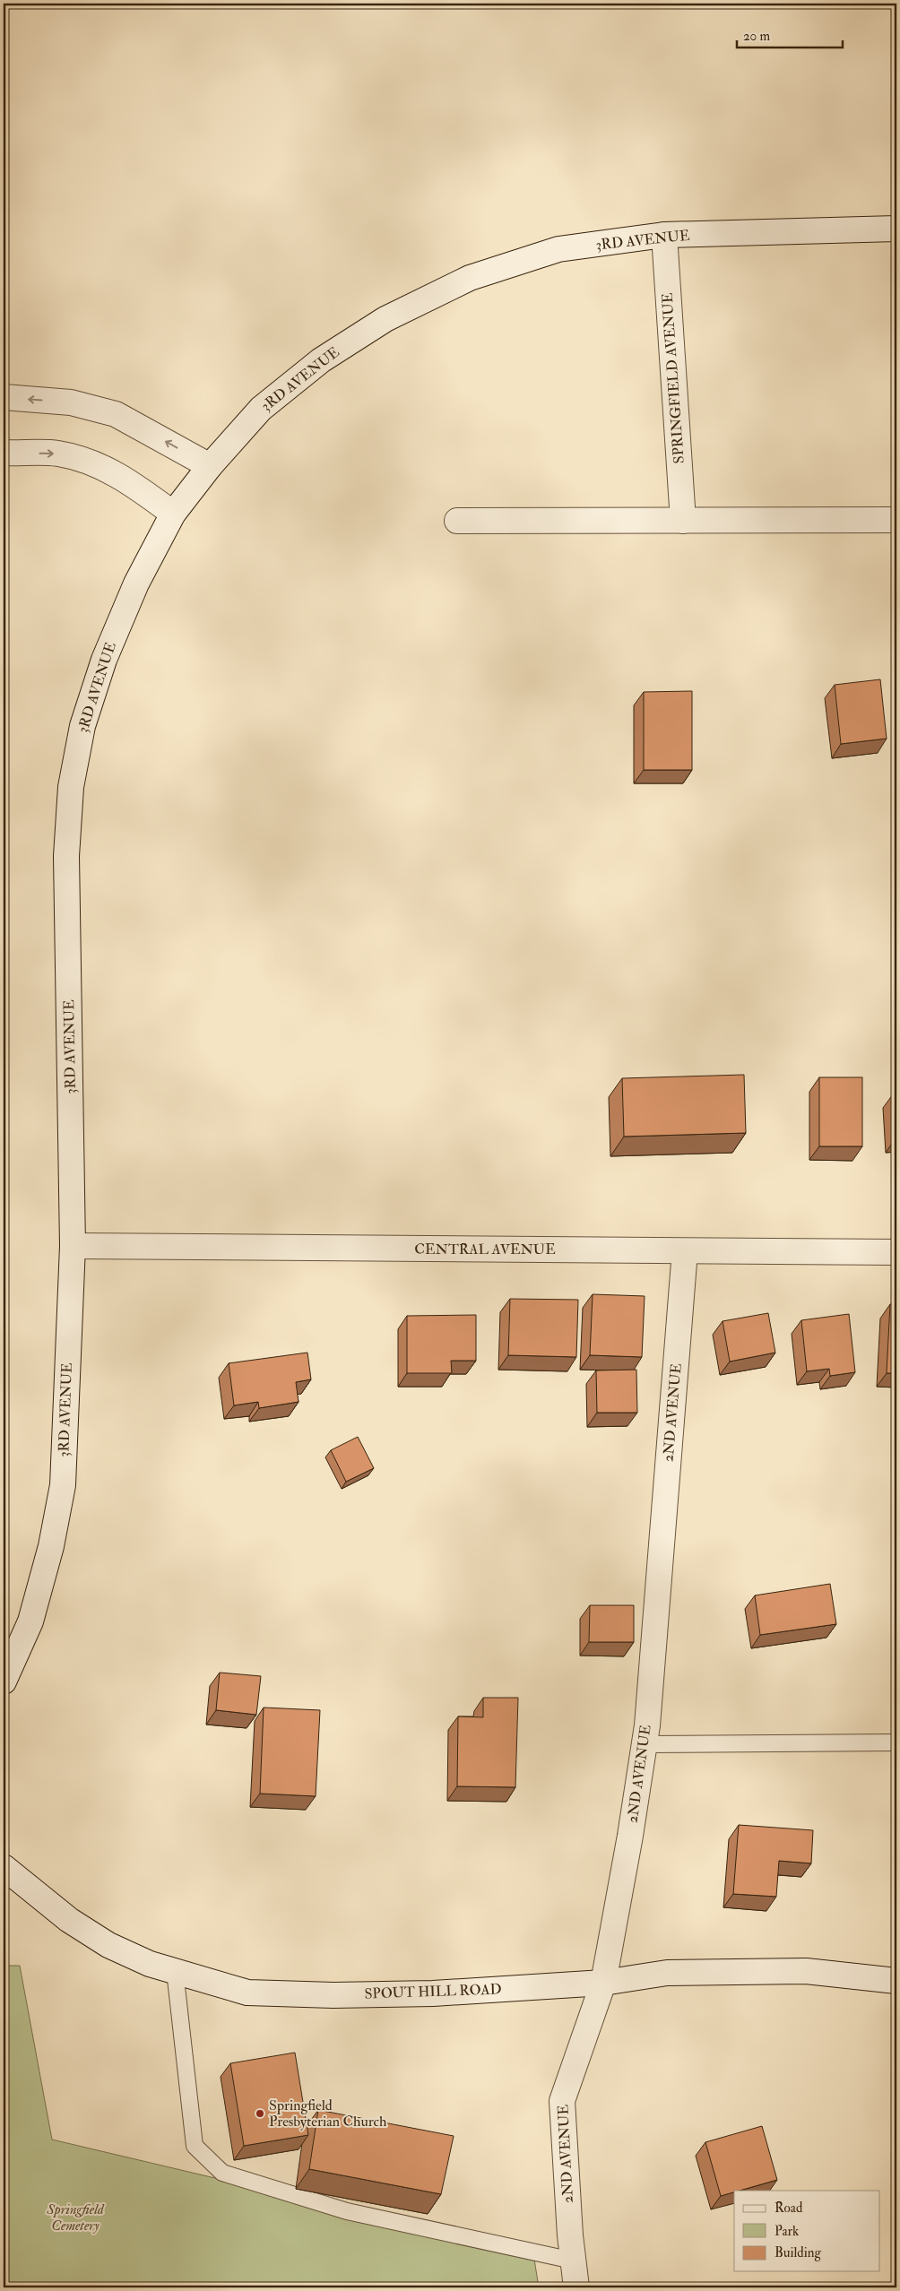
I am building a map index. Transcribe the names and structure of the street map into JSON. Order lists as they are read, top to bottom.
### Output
{
  "streets": {
    "street": [
      "3RD AVENUE",
      "SPRINGFIELD AVENUE",
      "CENTRAL AVENUE",
      "2ND AVENUE",
      "SPOUT HILL ROAD"
    ]
  },
  "crossings": [
    ["3RD AVENUE", "SPRINGFIELD AVENUE"],
    ["3RD AVENUE", "CENTRAL AVENUE"],
    ["CENTRAL AVENUE", "2ND AVENUE"],
    ["2ND AVENUE", "SPOUT HILL ROAD"]
  ],
  "parks": ["Springfield Cemetery"],
  "places": ["Springfield Presbyterian Church"],
  "legend": ["Road", "Park", "Building"],
  "scale_bar": "20 m"
}
